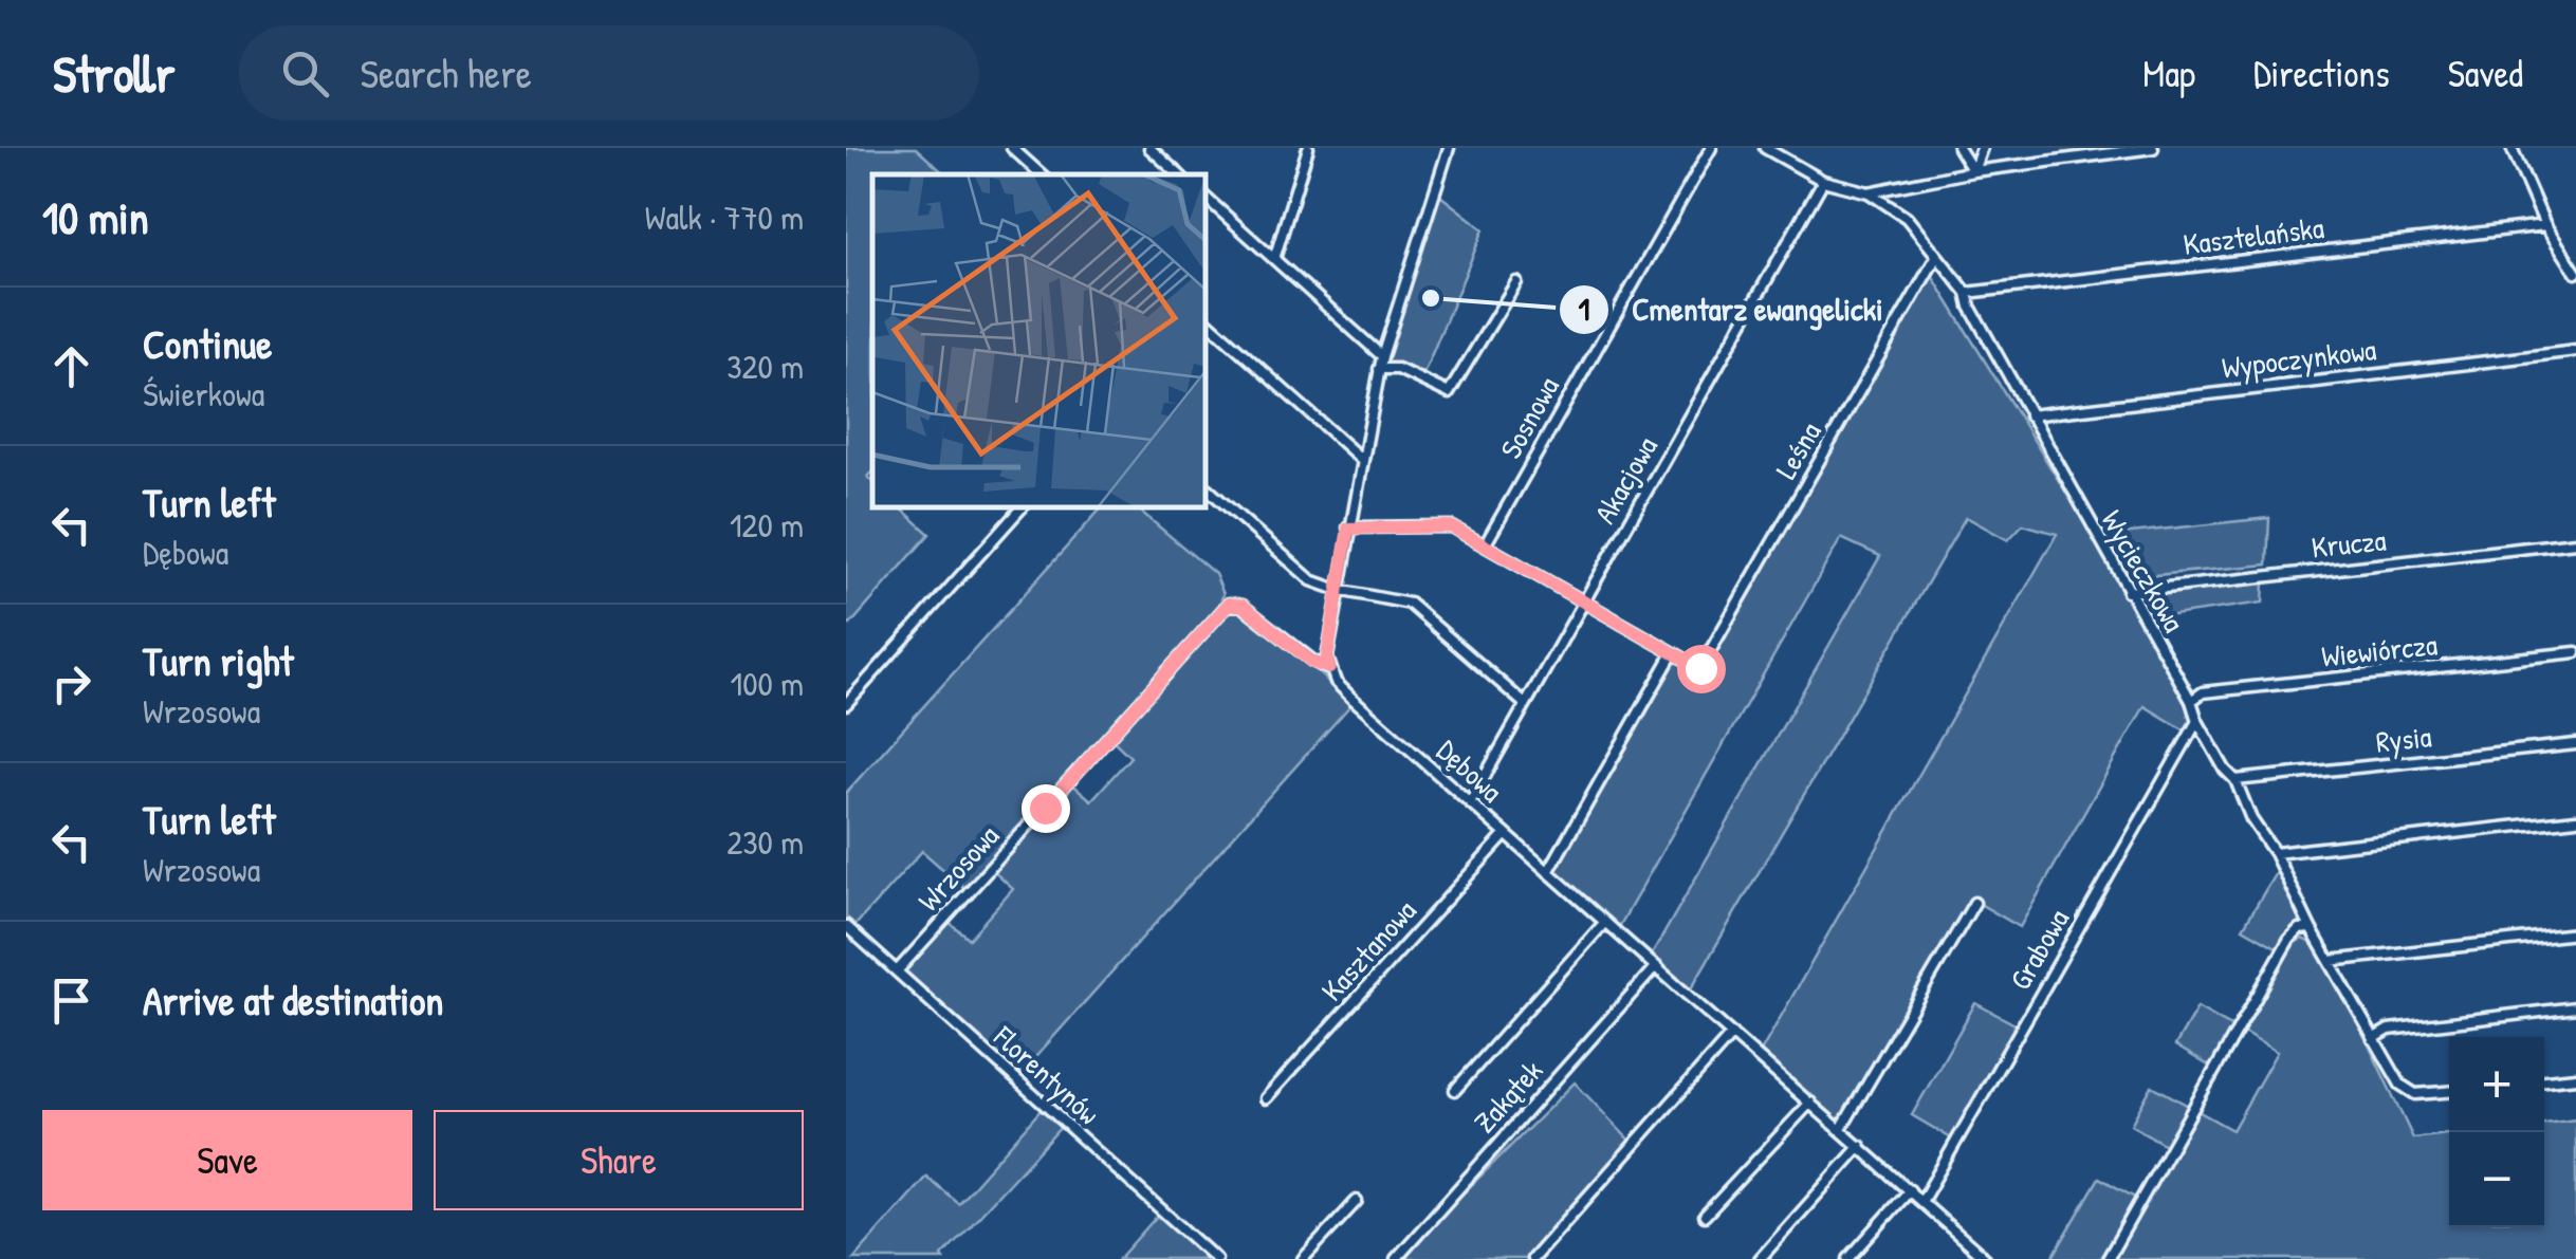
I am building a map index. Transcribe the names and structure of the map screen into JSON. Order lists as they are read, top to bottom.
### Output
{
  "streets": {
    "street": [
      "Kasztelańska",
      "Wypoczynkowa",
      "Sosnowa",
      "Leśna",
      "Akacjowa",
      "Krucza",
      "Wycieczkowa",
      "Wiewiórcza",
      "Rysia",
      "Dębowa",
      "Wrzosowa",
      "Grabowa",
      "Kasztanowa",
      "Florentynów",
      "Zakątek"
    ]
  },
  "crossings": [
    ["Kasztelańska", "Wycieczkowa"],
    ["Wypoczynkowa", "Wycieczkowa"],
    ["Leśna", "Wycieczkowa"],
    ["Akacjowa", "Wycieczkowa"],
    ["Akacjowa", "Dębowa"],
    ["Krucza", "Wycieczkowa"],
    ["Wycieczkowa", "Wiewiórcza"],
    ["Wycieczkowa", "Rysia"],
    ["Wycieczkowa", "Grabowa"],
    ["Dębowa", "Wrzosowa"],
    ["Dębowa", "Grabowa"],
    ["Dębowa", "Kasztanowa"],
    ["Dębowa", "Zakątek"],
    ["Wrzosowa", "Florentynów"]
  ],
  "places": ["Cmentarz ewangelicki"],
  "page": {
    "header": "Strollr",
    "search": "Search here",
    "nav": ["Map", "Directions", "Saved"],
    "heading": ["10 min", "Walk · 770 m"],
    "list": [
      ["Continue", "Świerkowa", "320 m"],
      ["Turn left", "Dębowa", "120 m"],
      ["Turn right", "Wrzosowa", "100 m"],
      ["Turn left", "Wrzosowa", "230 m"],
      "Arrive at destination"
    ],
    "map_buttons": ["+", "−"],
    "buttons": ["Save", "Share"]
  }
}
